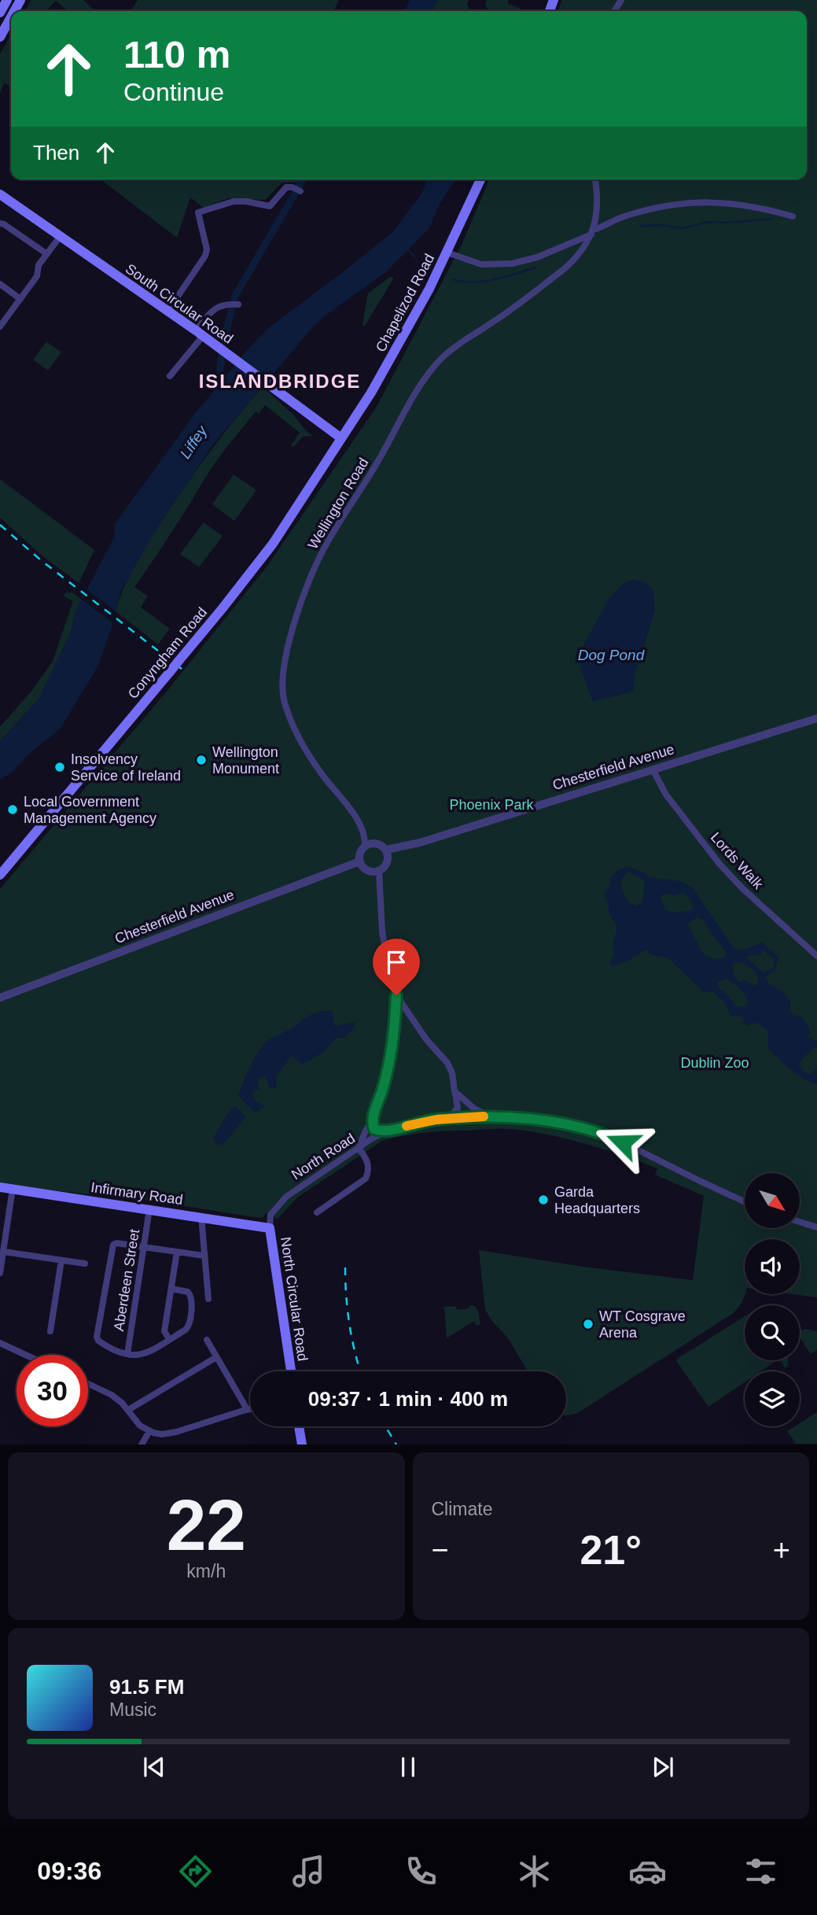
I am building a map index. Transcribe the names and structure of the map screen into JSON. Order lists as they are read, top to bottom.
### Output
{
  "streets": {
    "main road": [
      "Chapelizod Road",
      "South Circular Road",
      "Conyngham Road",
      "Infirmary Road",
      "North Circular Road"
    ],
    "street": [
      "Wellington Road",
      "Chesterfield Avenue",
      "Lords Walk",
      "North Road",
      "Aberdeen Street"
    ]
  },
  "crossings": [
    ["Chapelizod Road", "South Circular Road"],
    ["Chapelizod Road", "Conyngham Road"],
    ["South Circular Road", "Conyngham Road"],
    ["Wellington Road", "Chesterfield Avenue"],
    ["Chesterfield Avenue", "Lords Walk"],
    ["North Road", "Infirmary Road"],
    ["North Road", "North Circular Road"],
    ["Infirmary Road", "Aberdeen Street"],
    ["Infirmary Road", "North Circular Road"]
  ],
  "districts": ["ISLANDBRIDGE"],
  "water": ["Liffey", "Dog Pond"],
  "parks": ["Phoenix Park", "Dublin Zoo"],
  "places": [
    "Wellington Monument",
    "Insolvency Service of Ireland",
    "Local Government Management Agency",
    "Garda Headquarters",
    "WT Cosgrave Arena"
  ],
  "north": "bottom right",
  "page": {
    "turn": ["110 m", "Continue"],
    "then": "Then",
    "limit": "30",
    "trip": "09:37 · 1 min · 400 m",
    "tile": [
      ["22", "km/h"],
      "Climate"
    ],
    "heat": ["−", "21°", "+"],
    "song": ["91.5 FM", "Music"],
    "tabs": "09:36"
  }
}
